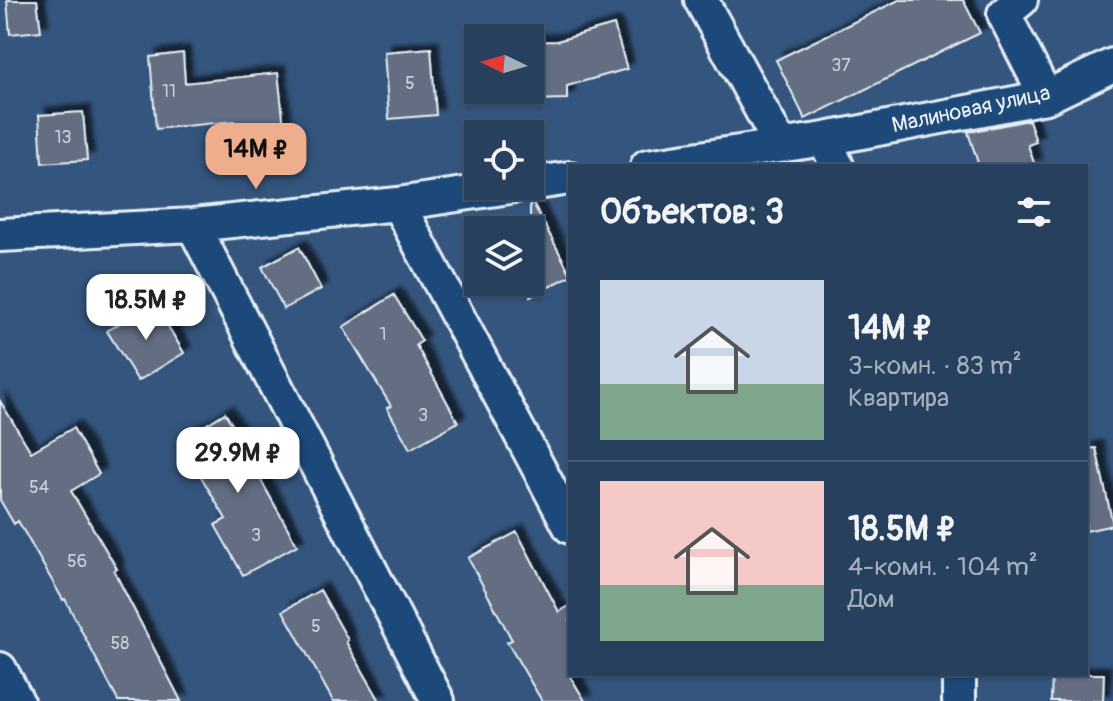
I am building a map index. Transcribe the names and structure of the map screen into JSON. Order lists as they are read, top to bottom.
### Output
{
  "streets": {
    "street": ["Малиновая улица"]
  },
  "house_numbers": [
    "37",
    "5",
    "11",
    "13",
    "1",
    "3",
    "54",
    "3",
    "56",
    "5",
    "58"
  ],
  "north": "left",
  "page": {
    "price": ["14M ₽", "18.5M ₽", "29.9M ₽"],
    "heading": "Объектов: 3",
    "list": [
      {
        "name": "14M ₽",
        "note": "3-комн. · 83 m² · Квартира"
      },
      {
        "name": "18.5M ₽",
        "note": "4-комн. · 104 m² · Дом"
      }
    ]
  }
}
